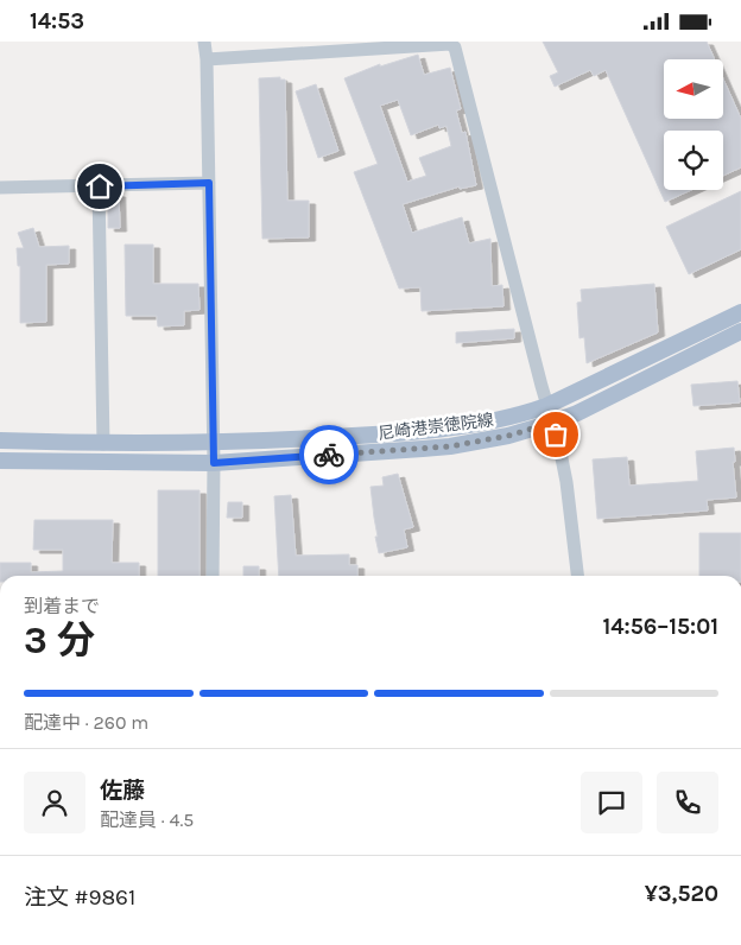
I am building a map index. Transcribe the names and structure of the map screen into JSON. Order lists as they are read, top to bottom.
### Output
{
  "streets": {
    "main road": ["尼崎港崇徳院線"]
  },
  "north": "left",
  "page": {
    "status": "14:53",
    "heading": ["3 分", "到着まで", "14:56–15:01"],
    "panel": [
      "佐藤",
      "配達員 · 4.5",
      "注文 #9861",
      "¥3,520"
    ],
    "bar": "配達中 · 260 m"
  }
}
